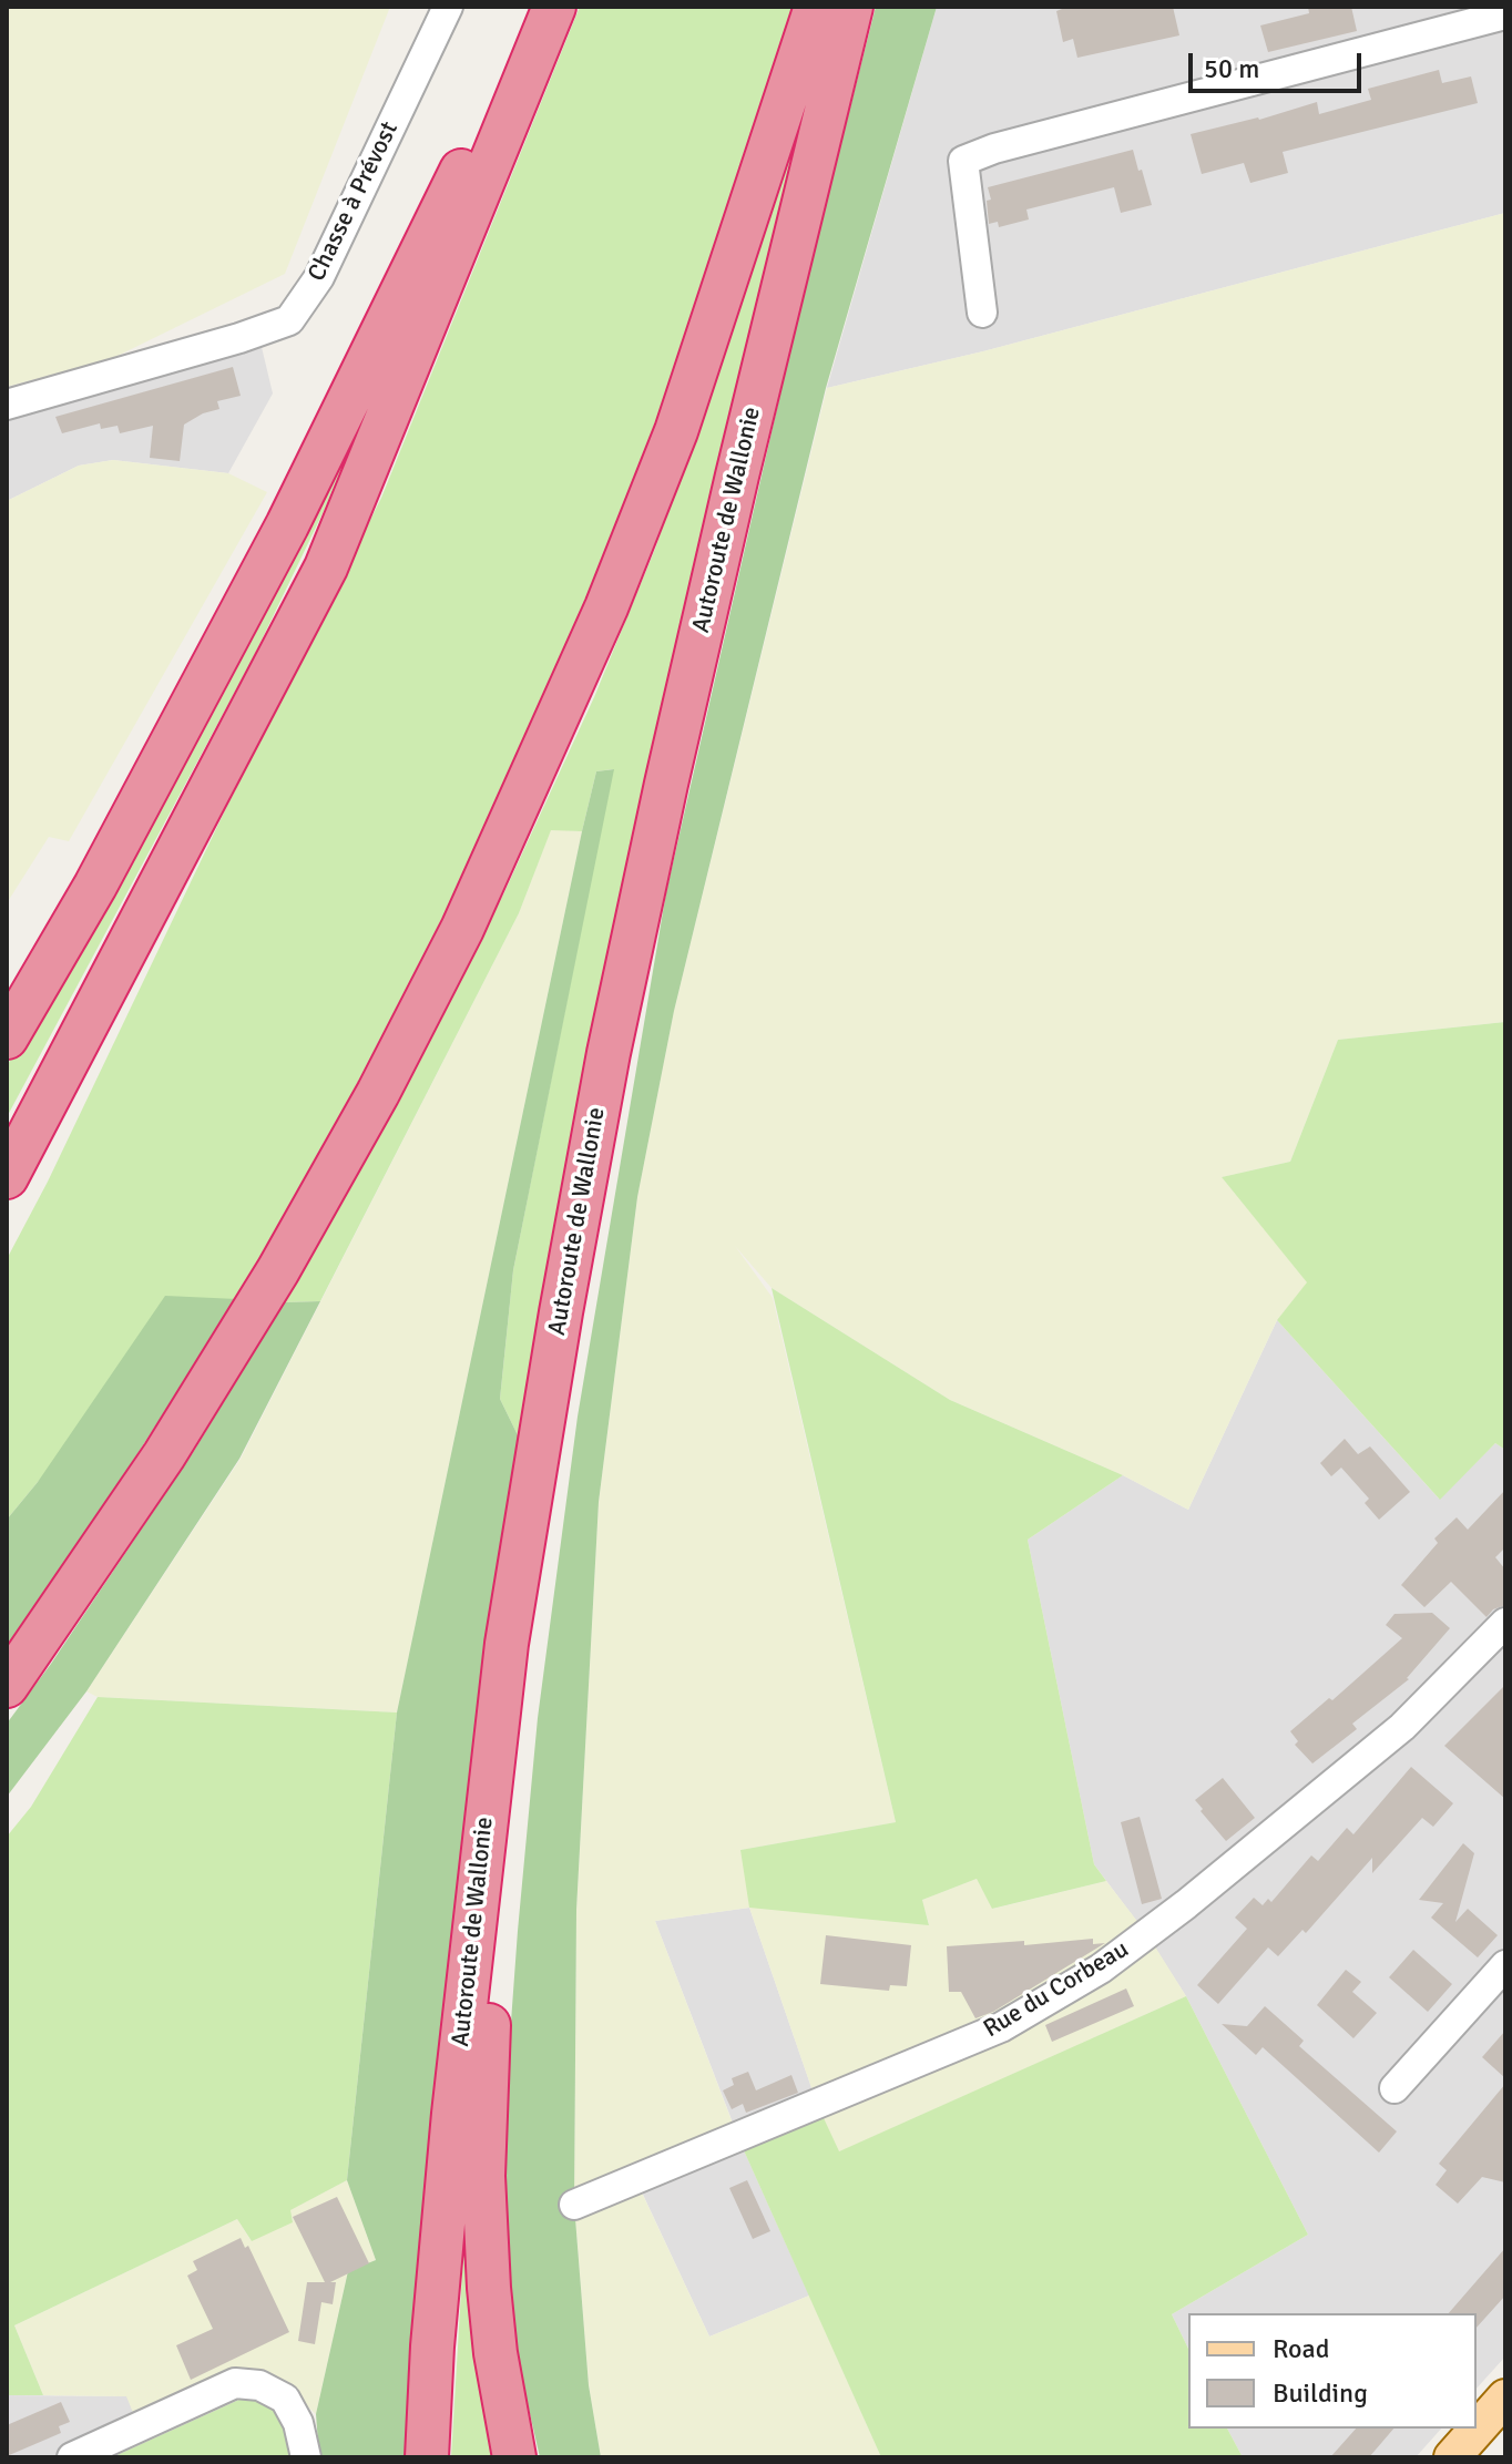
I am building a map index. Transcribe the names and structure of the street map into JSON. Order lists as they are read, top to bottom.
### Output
{
  "streets": {
    "highway": ["Autoroute de Wallonie"],
    "street": ["Chasse à Prévost", "Rue du Corbeau"]
  },
  "legend": ["Road", "Building"],
  "scale_bar": "50 m"
}
